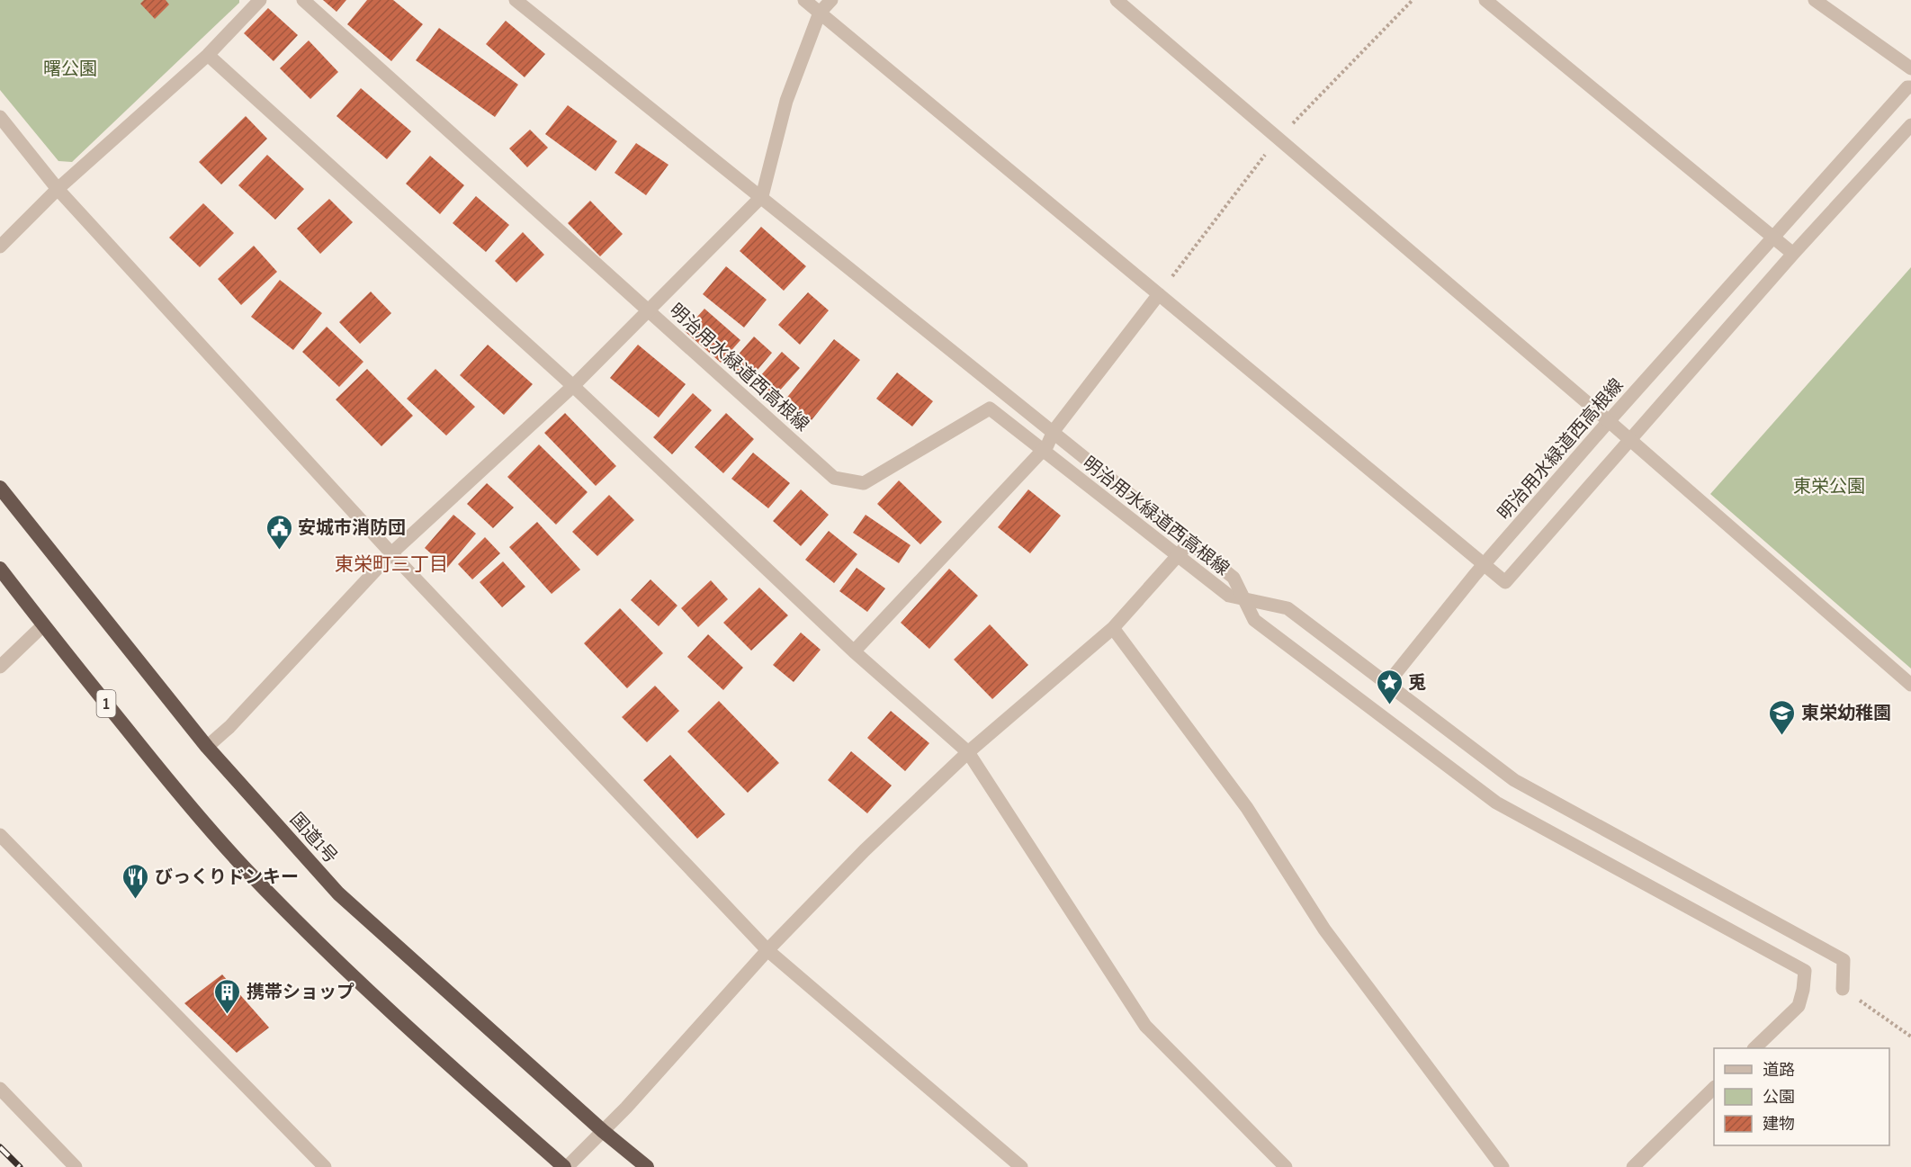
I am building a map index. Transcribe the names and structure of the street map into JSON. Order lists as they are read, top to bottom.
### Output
{
  "streets": {
    "highway": ["1", "国道1号"],
    "street": ["明治用水緑道西高根線"]
  },
  "districts": ["東栄町三丁目"],
  "parks": ["曙公園", "東栄公園"],
  "places": {
    "public building": ["安城市消防団"],
    "place": ["兎"],
    "school or university": ["東栄幼稚園"],
    "restaurant": ["びっくりドンキー"],
    "building": ["携帯ショップ"]
  },
  "legend": ["道路", "公園", "建物"]
}
